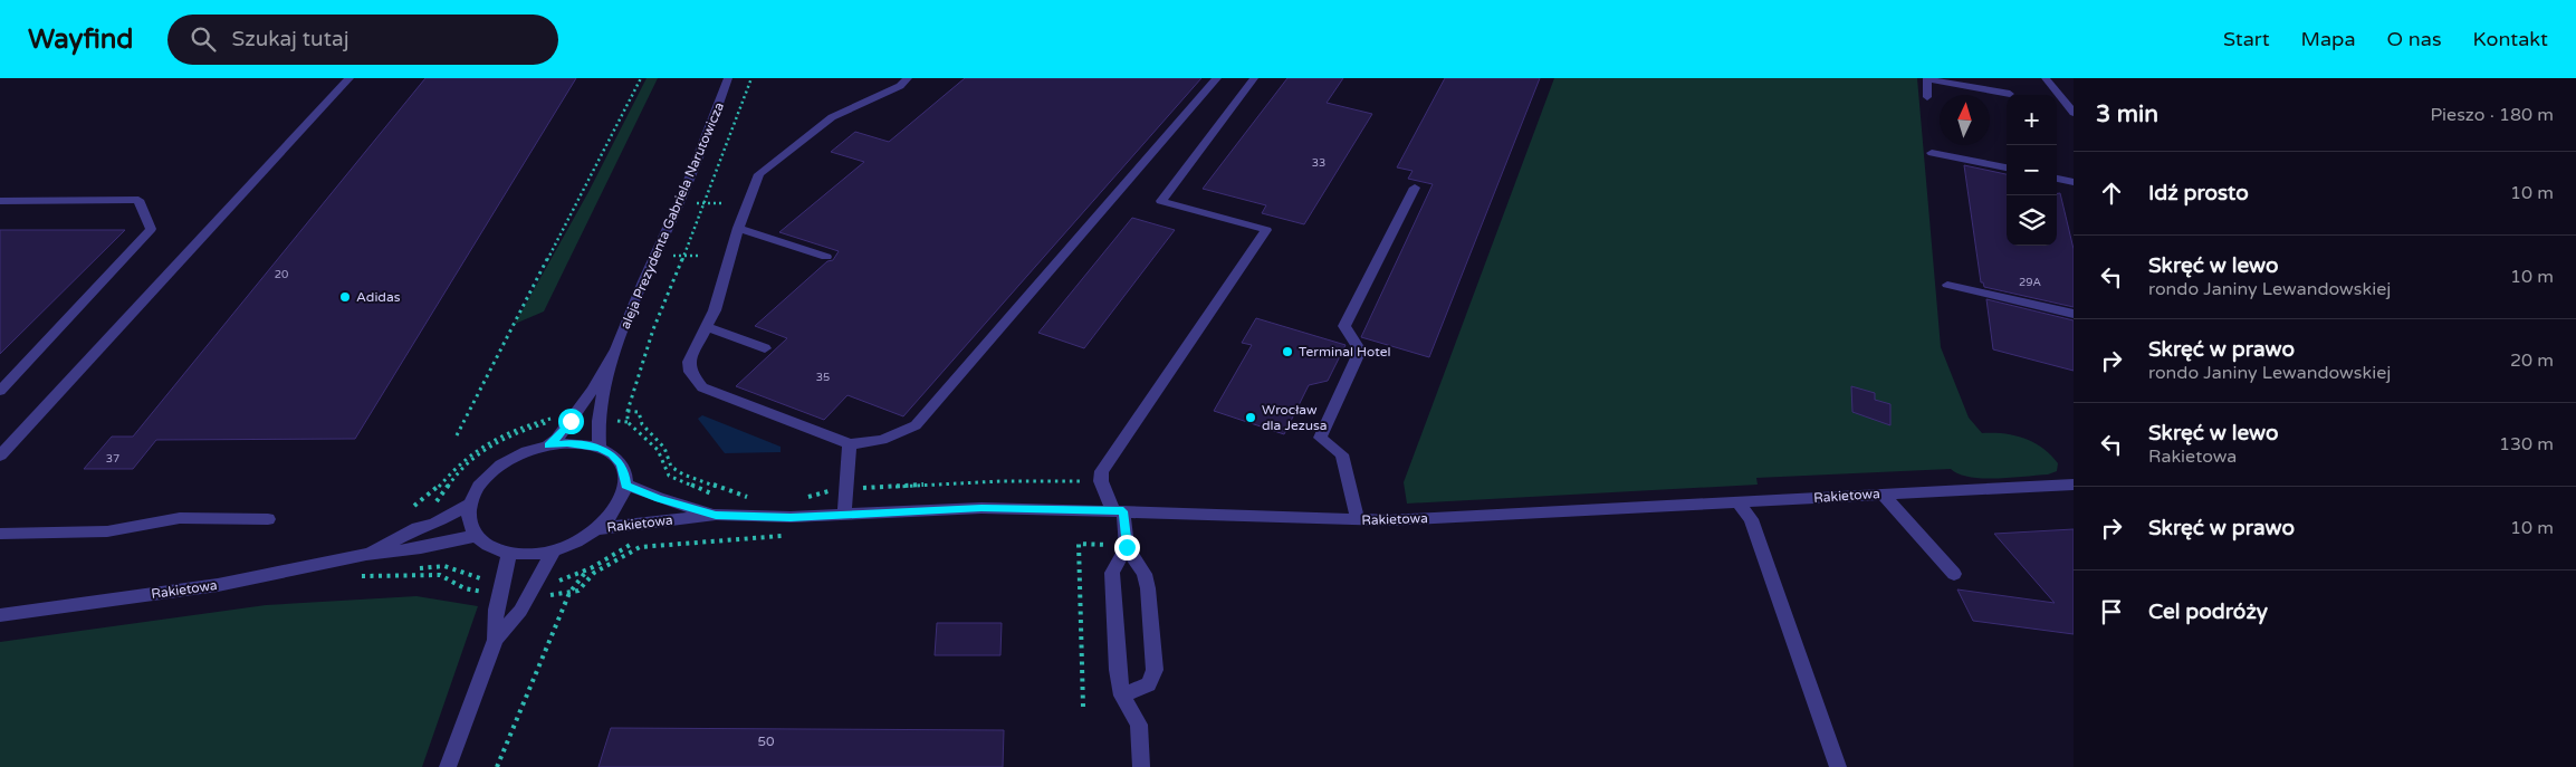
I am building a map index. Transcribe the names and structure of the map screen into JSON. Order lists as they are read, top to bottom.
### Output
{
  "streets": {
    "street": ["aleja Prezydenta Gabriela Narutowicza", "Rakietowa"]
  },
  "crossings": [
    ["aleja Prezydenta Gabriela Narutowicza", "Rakietowa"]
  ],
  "places": ["Adidas", "Terminal Hotel", "Wrocław dla Jezusa"],
  "house_numbers": [
    "33",
    "20",
    "29A",
    "35",
    "37",
    "50"
  ],
  "north": "top",
  "page": {
    "header": "Wayfind",
    "search": "Szukaj tutaj",
    "nav": [
      "Start",
      "Mapa",
      "O nas",
      "Kontakt"
    ],
    "heading": ["3 min", "Pieszo · 180 m"],
    "map_buttons": ["+", "−"],
    "list": [
      ["Idź prosto", "10 m"],
      ["Skręć w lewo", "rondo Janiny Lewandowskiej", "10 m"],
      ["Skręć w prawo", "rondo Janiny Lewandowskiej", "20 m"],
      ["Skręć w lewo", "Rakietowa", "130 m"],
      ["Skręć w prawo", "10 m"],
      "Cel podróży"
    ]
  }
}
